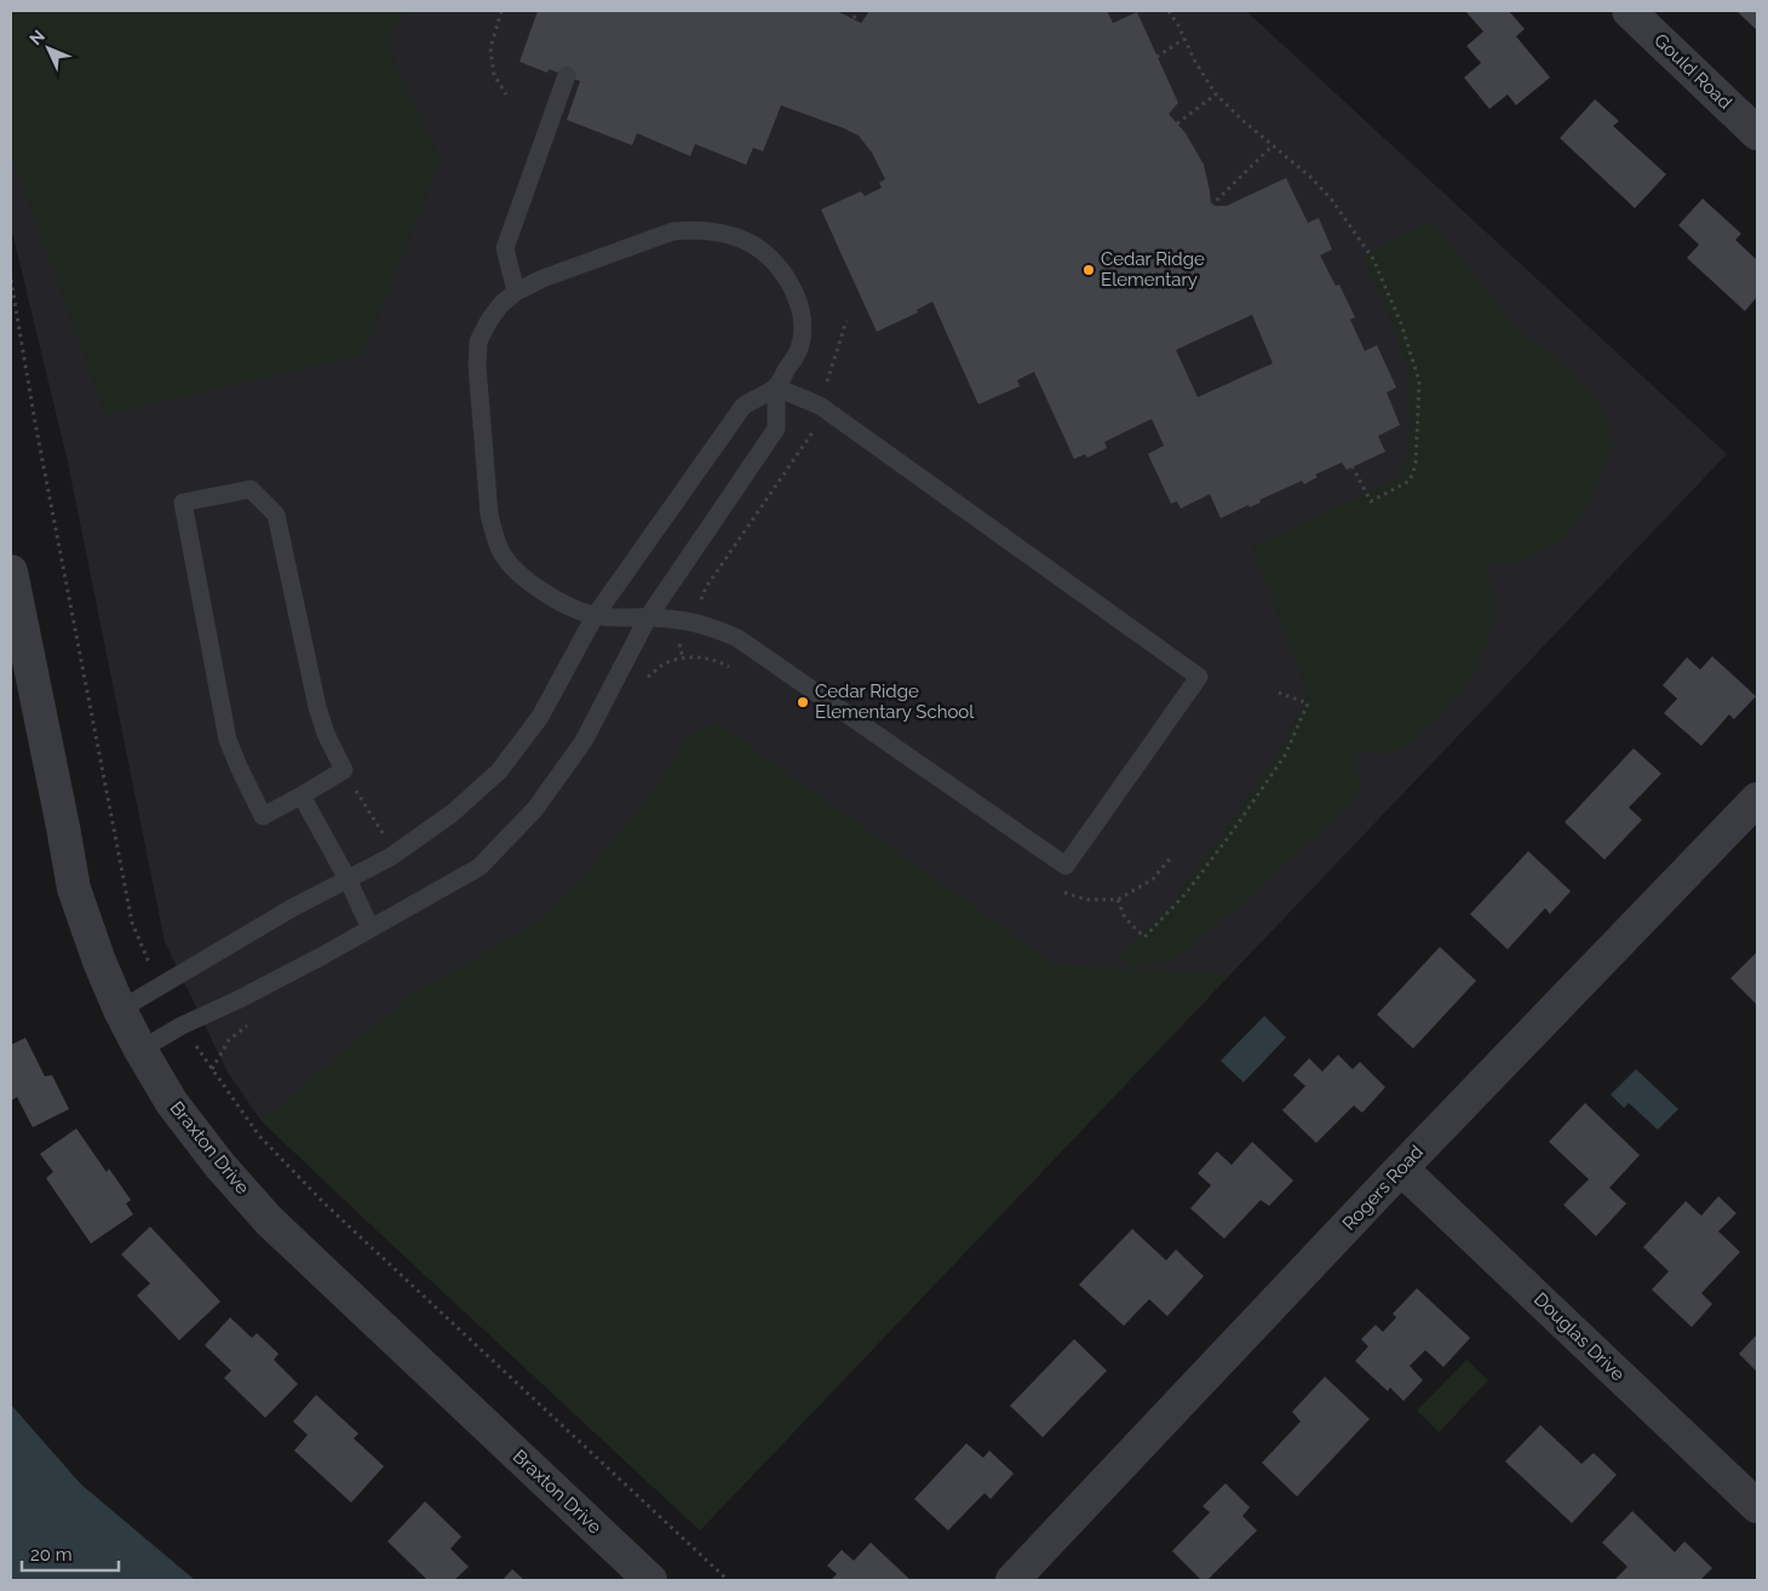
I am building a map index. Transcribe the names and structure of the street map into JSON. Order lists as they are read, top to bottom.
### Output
{
  "streets": {
    "street": [
      "Gould Road",
      "Braxton Drive",
      "Rogers Road",
      "Douglas Drive"
    ]
  },
  "crossings": [
    ["Rogers Road", "Douglas Drive"]
  ],
  "places": ["Cedar Ridge Elementary", "Cedar Ridge Elementary School"],
  "scale_bar": "20 m",
  "north": "top left"
}
